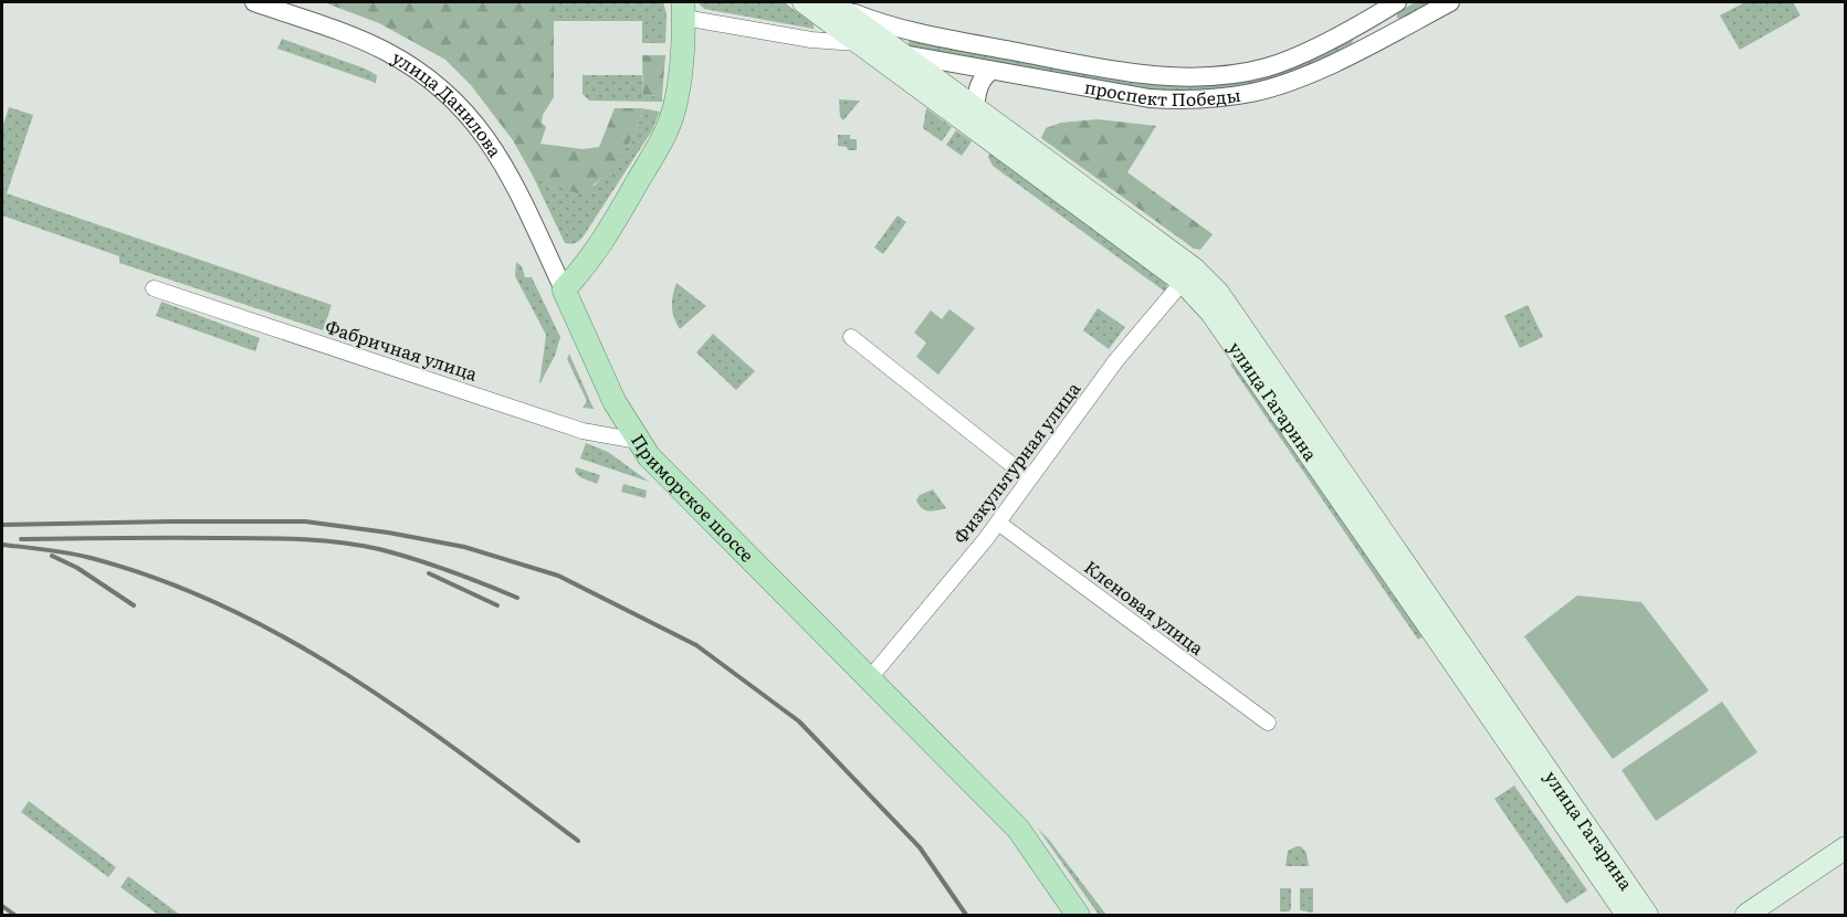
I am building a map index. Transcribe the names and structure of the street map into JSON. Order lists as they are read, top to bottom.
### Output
{
  "streets": {
    "main road": ["улица Гагарина", "Приморское шоссе"],
    "street": [
      "проспект Победы",
      "улица Данилова",
      "Фабричная улица",
      "Физкультурная улица",
      "Кленовая улица"
    ]
  },
  "crossings": [
    ["проспект Победы", "улица Гагарина"],
    ["улица Данилова", "Приморское шоссе"],
    ["Фабричная улица", "Приморское шоссе"],
    ["улица Гагарина", "Физкультурная улица"],
    ["Физкультурная улица", "Приморское шоссе"],
    ["Физкультурная улица", "Кленовая улица"]
  ]
}
